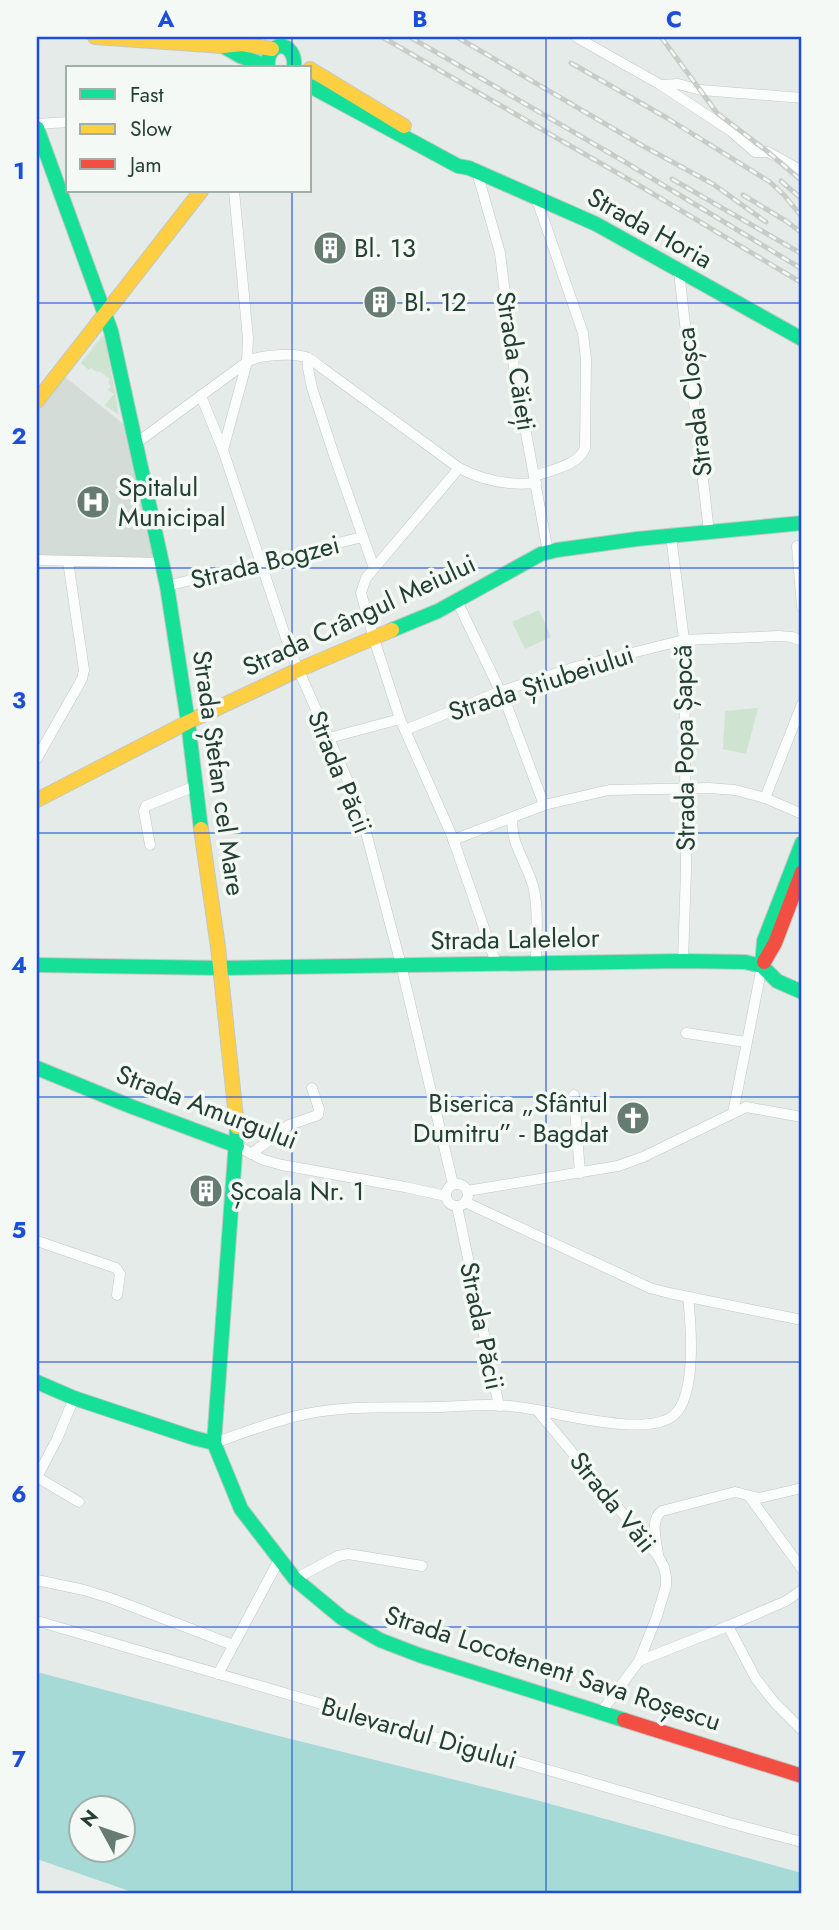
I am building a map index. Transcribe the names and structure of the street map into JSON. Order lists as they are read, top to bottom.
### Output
{
  "streets": {
    "street": [
      "Strada Horia",
      "Strada Căieți",
      "Strada Cloșca",
      "Strada Bogzei",
      "Strada Crângul Meiului",
      "Strada Știubeiului",
      "Strada Popa Șapcă",
      "Strada Păcii",
      "Strada Ștefan cel Mare",
      "Strada Lalelelor",
      "Strada Amurgului",
      "Strada Văii",
      "Strada Locotenent Sava Roșescu",
      "Bulevardul Digului"
    ]
  },
  "crossings": [
    ["Strada Horia", "Strada Căieți"],
    ["Strada Horia", "Strada Cloșca"],
    ["Strada Căieți", "Strada Crângul Meiului"],
    ["Strada Cloșca", "Strada Crângul Meiului"],
    ["Strada Bogzei", "Strada Păcii"],
    ["Strada Bogzei", "Strada Ștefan cel Mare"],
    ["Strada Crângul Meiului", "Strada Popa Șapcă"],
    ["Strada Crângul Meiului", "Strada Păcii"],
    ["Strada Crângul Meiului", "Strada Ștefan cel Mare"],
    ["Strada Știubeiului", "Strada Popa Șapcă"],
    ["Strada Popa Șapcă", "Strada Lalelelor"],
    ["Strada Păcii", "Strada Lalelelor"],
    ["Strada Ștefan cel Mare", "Strada Lalelelor"],
    ["Strada Ștefan cel Mare", "Strada Amurgului"],
    ["Strada Ștefan cel Mare", "Strada Locotenent Sava Roșescu"],
    ["Strada Văii", "Strada Locotenent Sava Roșescu"]
  ],
  "places": {
    "building": ["Bl. 13", "Bl. 12", "Școala Nr. 1"],
    "hospital": ["Spitalul Municipal"],
    "church": ["Biserica „Sfântul Dumitru” - Bagdat"]
  },
  "legend": ["Fast", "Slow", "Jam"],
  "north": "top left",
  "grid": {
    "columns": ["A", "B", "C"],
    "rows": [
      "1",
      "2",
      "3",
      "4",
      "5",
      "6",
      "7"
    ]
  }
}
